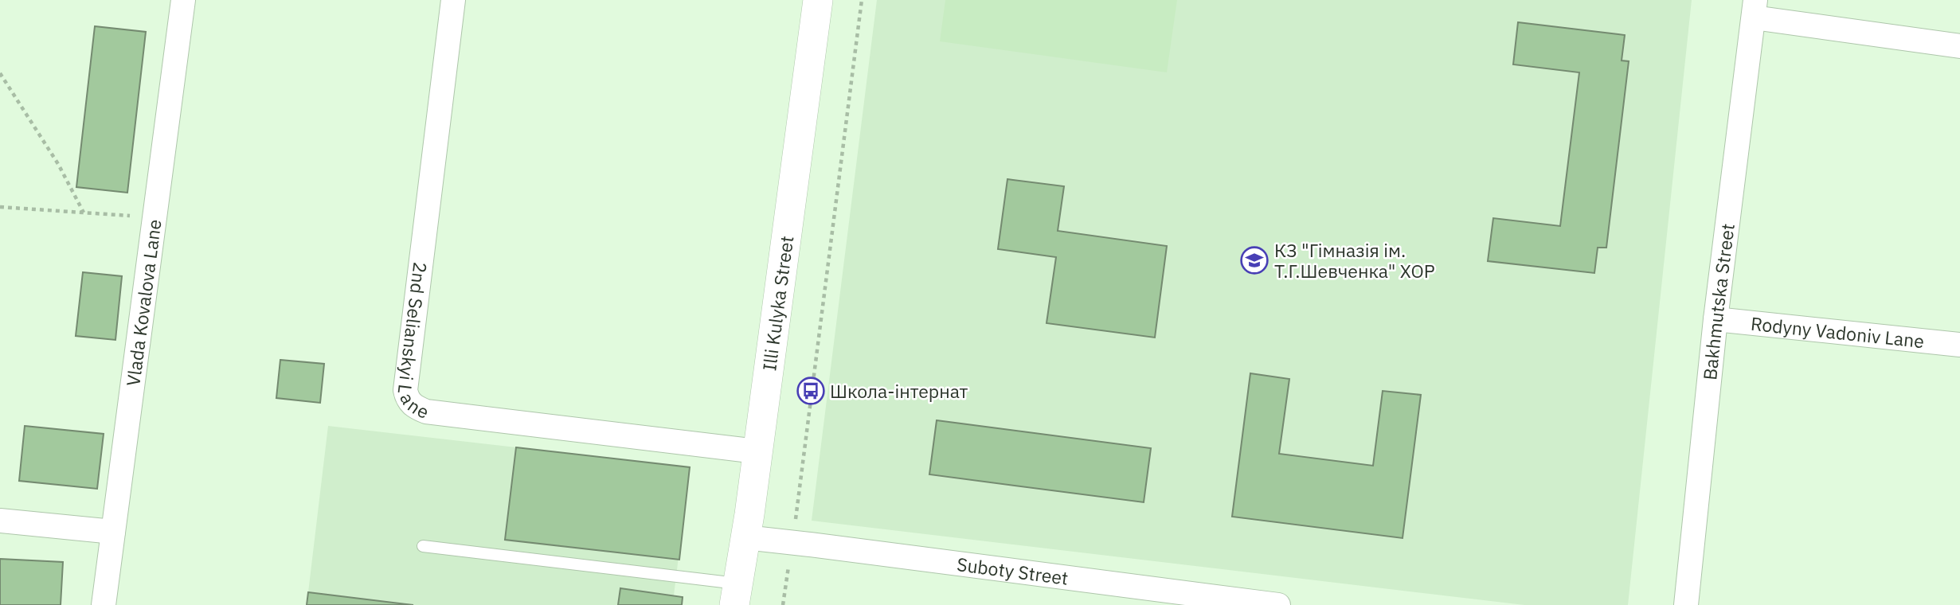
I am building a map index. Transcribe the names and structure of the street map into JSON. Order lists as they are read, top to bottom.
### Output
{
  "streets": {
    "street": [
      "Vlada Kovalova Lane",
      "Illi Kulyka Street",
      "Bakhmutska Street",
      "Rodyny Vadoniv Lane",
      "2nd Selianskyi Lane",
      "Suboty Street"
    ]
  },
  "crossings": [
    ["Illi Kulyka Street", "2nd Selianskyi Lane"],
    ["Illi Kulyka Street", "Suboty Street"],
    ["Bakhmutska Street", "Rodyny Vadoniv Lane"]
  ],
  "places": {
    "school or university": ["КЗ \"Гімназія ім. Т.Г.Шевченка\" ХОР"],
    "bus stop": ["Школа-інтернат"]
  }
}
